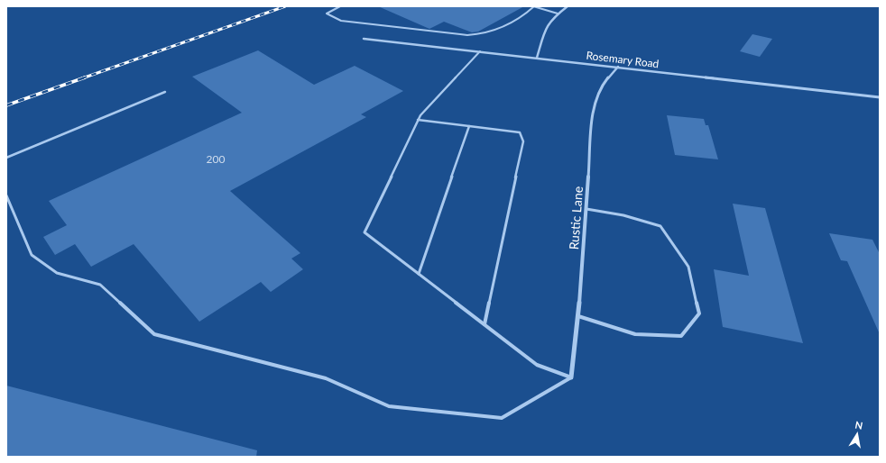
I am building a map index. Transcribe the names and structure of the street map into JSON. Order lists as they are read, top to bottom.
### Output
{
  "streets": {
    "street": ["Rosemary Road", "Rustic Lane"]
  },
  "crossings": [
    ["Rosemary Road", "Rustic Lane"]
  ],
  "house_numbers": ["200"],
  "north": "top"
}
